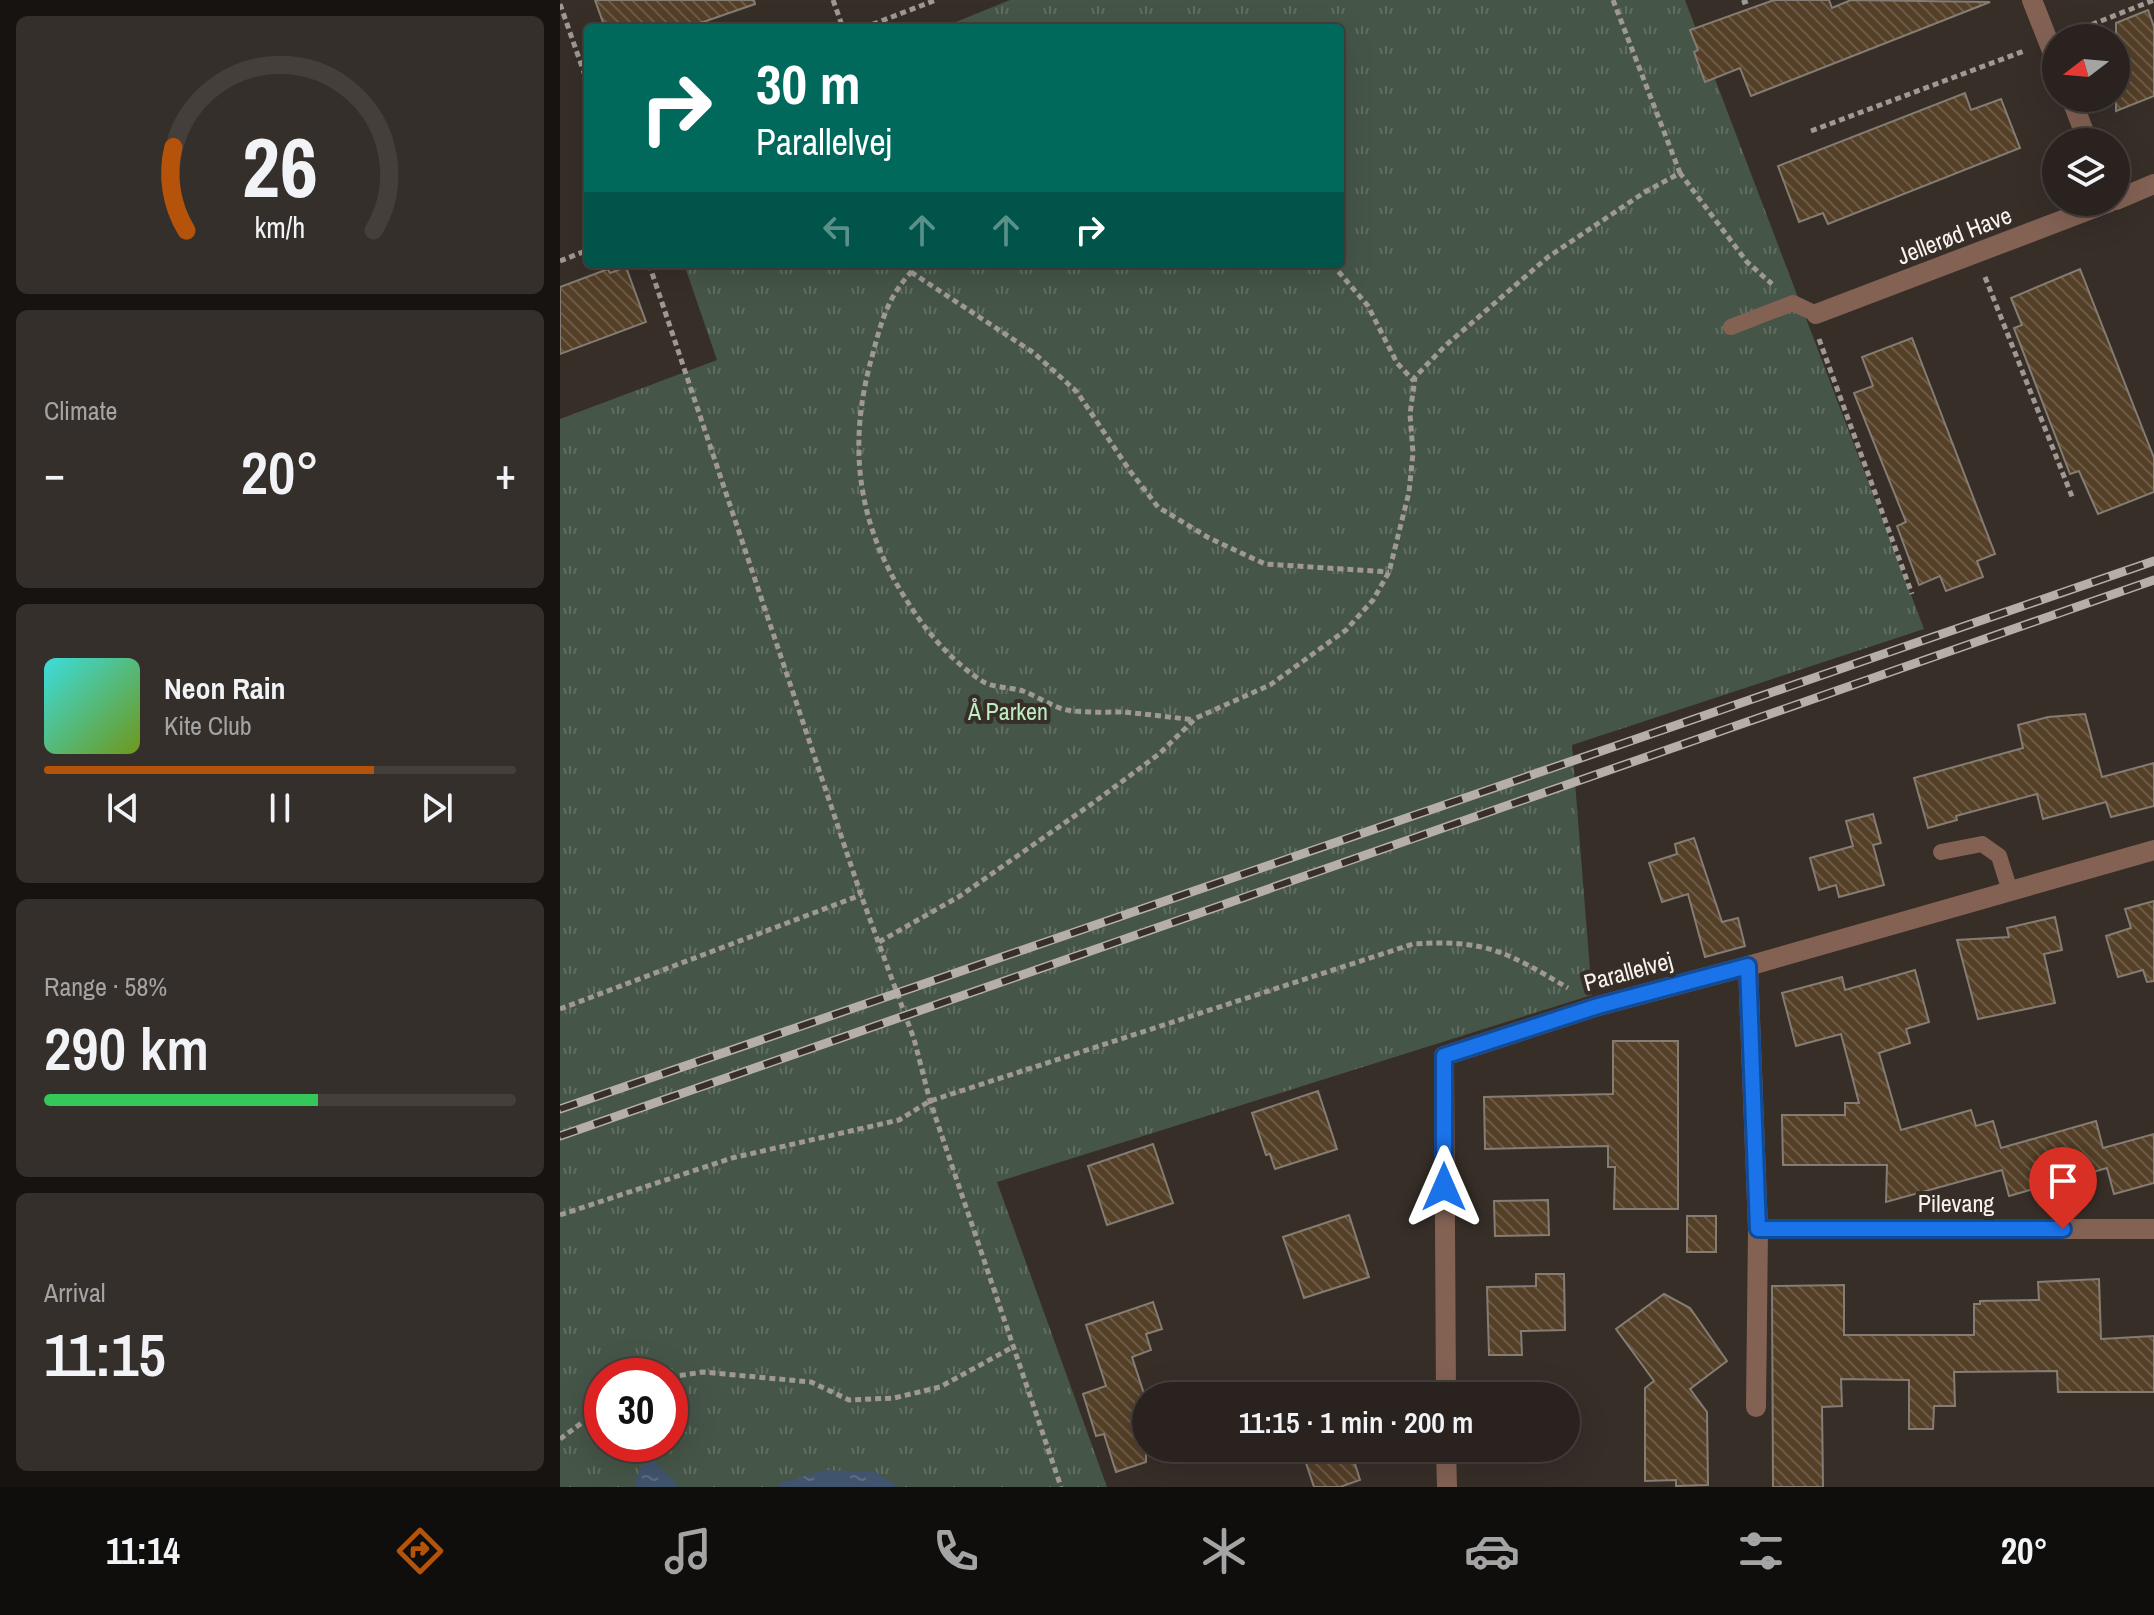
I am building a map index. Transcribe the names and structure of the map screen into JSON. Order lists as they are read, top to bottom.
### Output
{
  "streets": {
    "street": ["Jellerød Have", "Parallelvej", "Pilevang"]
  },
  "parks": ["Å Parken"],
  "north": "left",
  "page": {
    "turn": ["30 m", "Parallelvej"],
    "tile": [
      "Climate",
      ["Range · 58%", "290 km"],
      ["Arrival", "11:15"]
    ],
    "heat": ["−", "20°", "+"],
    "song": ["Neon Rain", "Kite Club"],
    "limit": "30",
    "trip": "11:15 · 1 min · 200 m",
    "tabs": ["11:14", "20°"],
    "gauge": ["26", "km/h"]
  }
}
